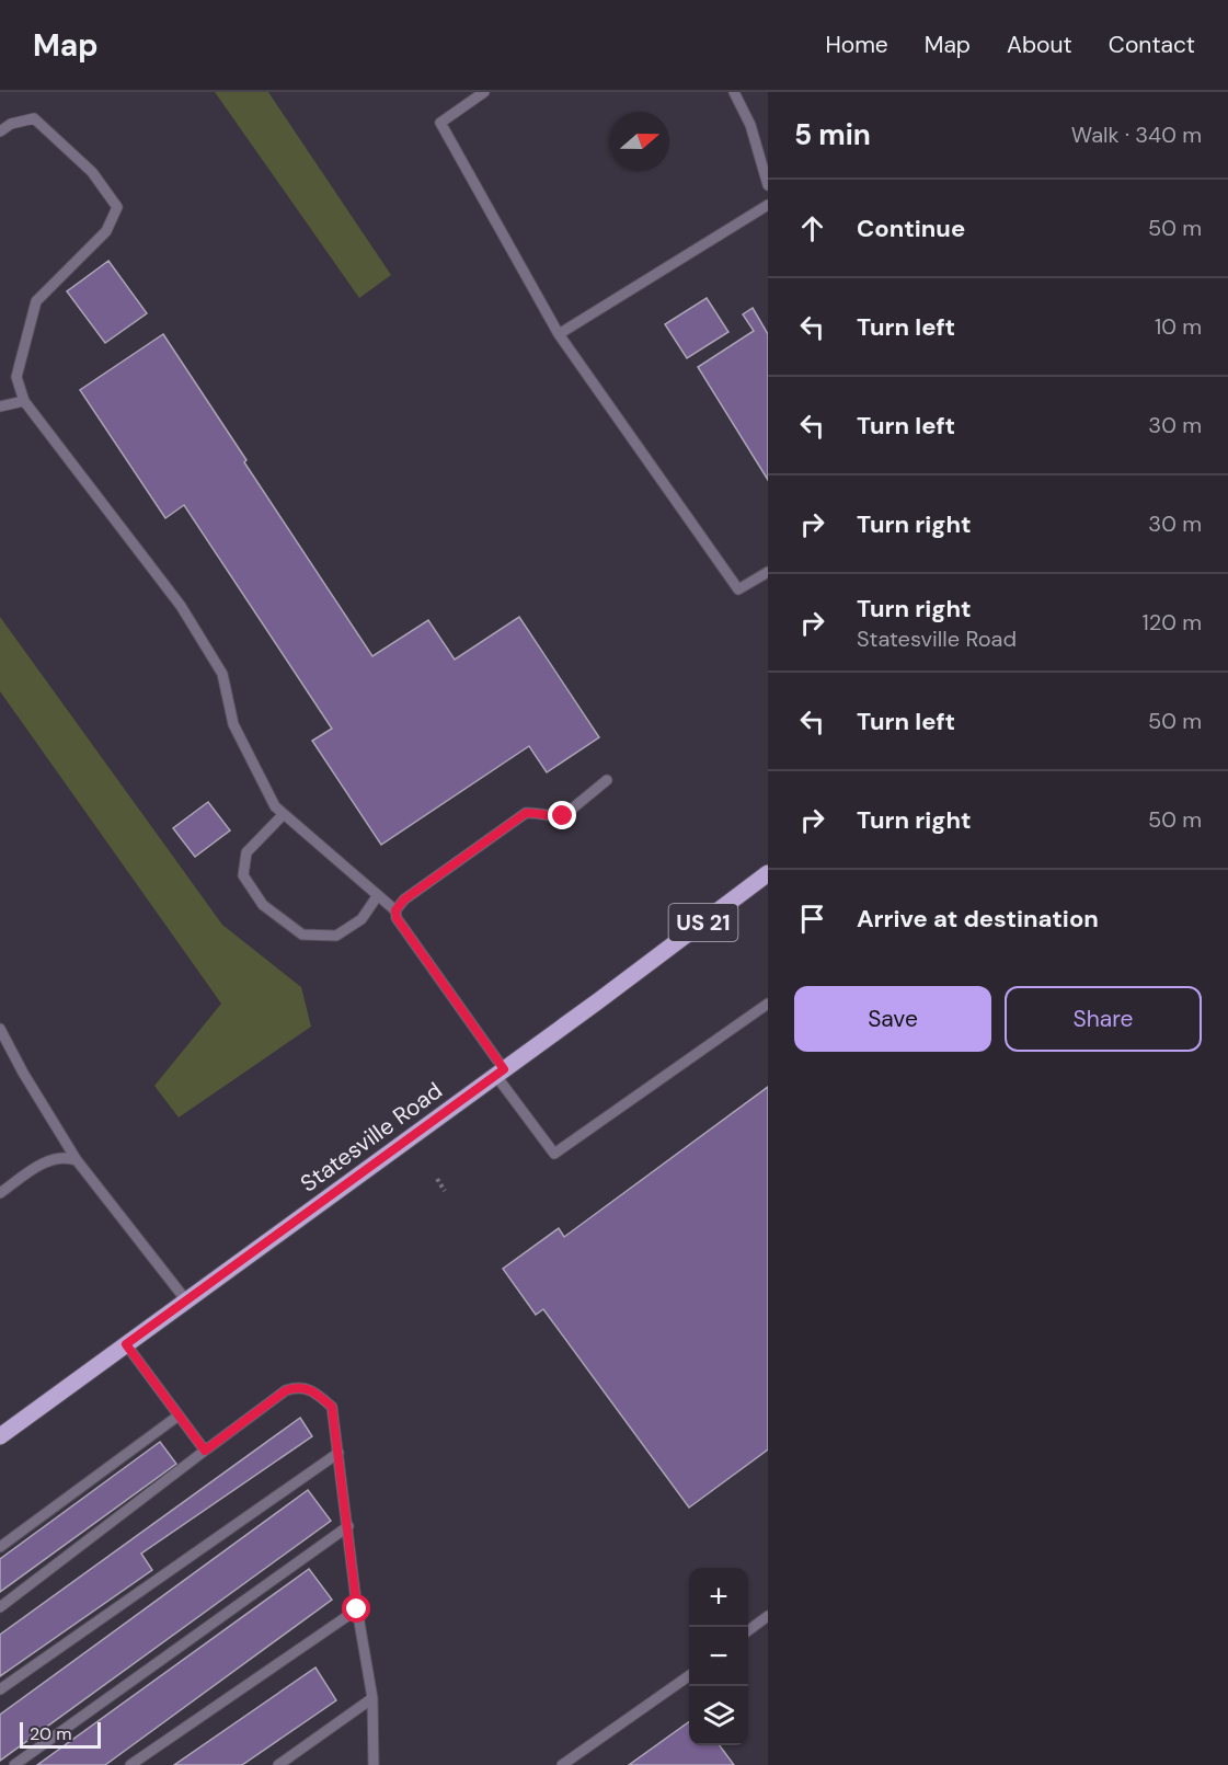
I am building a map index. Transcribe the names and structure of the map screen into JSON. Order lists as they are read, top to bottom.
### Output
{
  "streets": {
    "main road": ["US 21", "Statesville Road"]
  },
  "scale_bar": "20 m",
  "north": "right",
  "page": {
    "header": "Map",
    "nav": [
      "Home",
      "Map",
      "About",
      "Contact"
    ],
    "heading": ["5 min", "Walk · 340 m"],
    "list": [
      ["Continue", "50 m"],
      ["Turn left", "10 m"],
      ["Turn left", "30 m"],
      ["Turn right", "30 m"],
      ["Turn right", "Statesville Road", "120 m"],
      ["Turn left", "50 m"],
      ["Turn right", "50 m"],
      "Arrive at destination"
    ],
    "buttons": ["Save", "Share"],
    "map_buttons": ["+", "−"],
    "scale": "20 m"
  }
}
